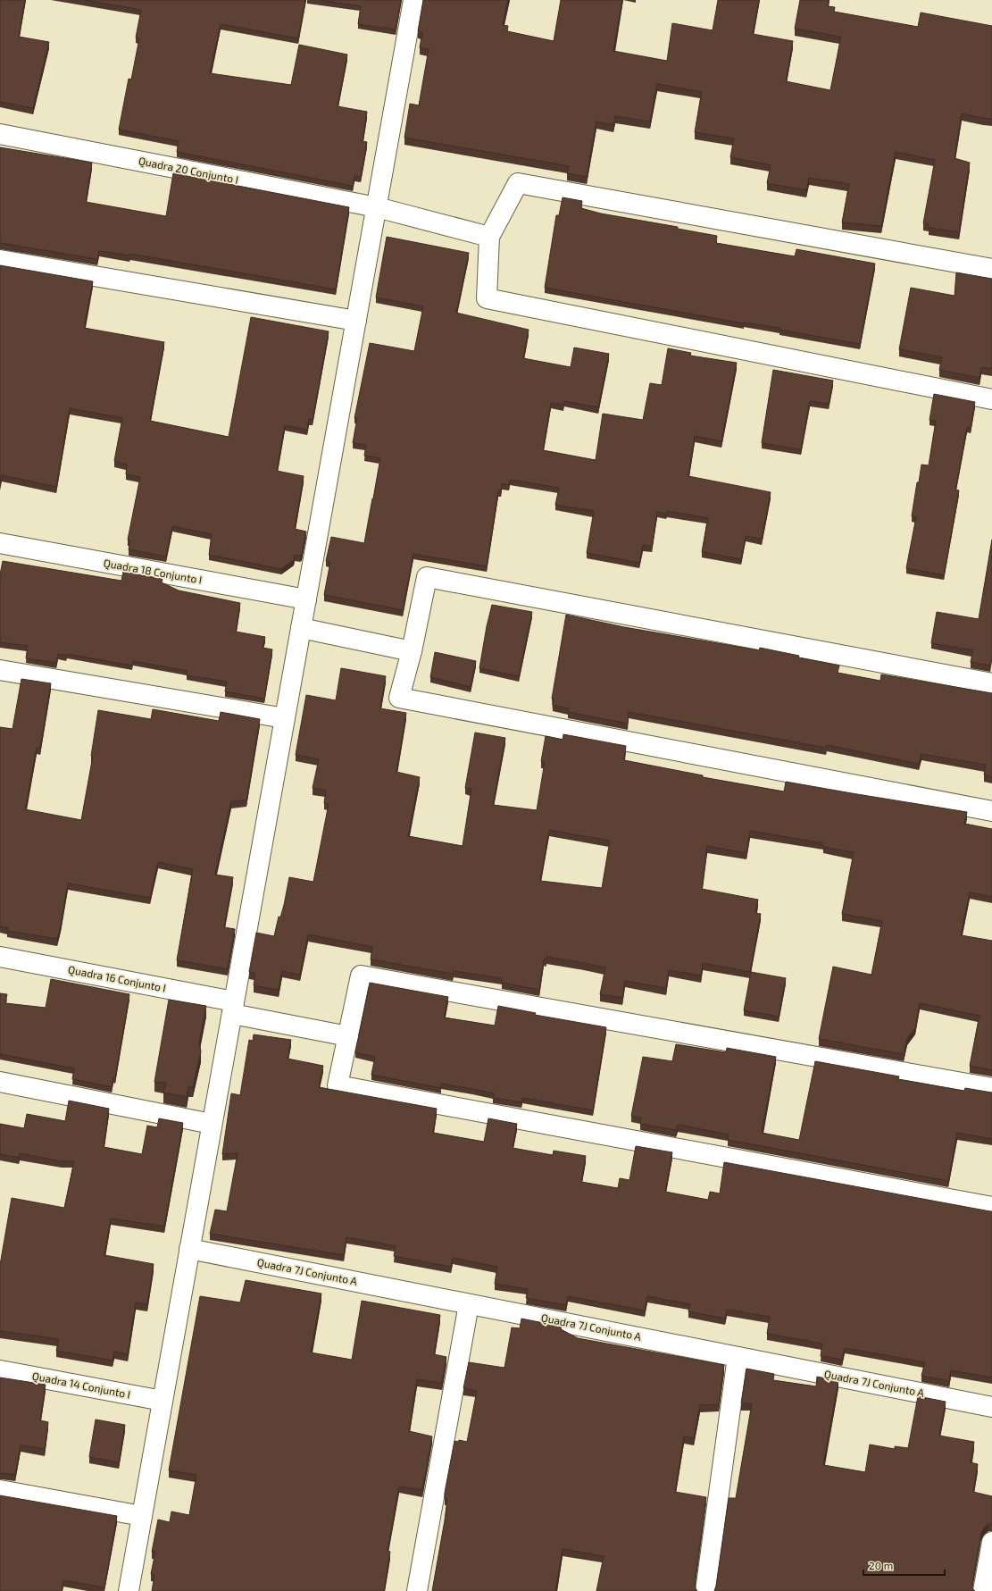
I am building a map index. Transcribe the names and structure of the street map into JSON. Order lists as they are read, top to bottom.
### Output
{
  "streets": {
    "street": [
      "Quadra 20 Conjunto I",
      "Quadra 18 Conjunto I",
      "Quadra 16 Conjunto I",
      "Quadra 7J Conjunto A",
      "Quadra 14 Conjunto I"
    ]
  },
  "scale_bar": "20 m"
}
